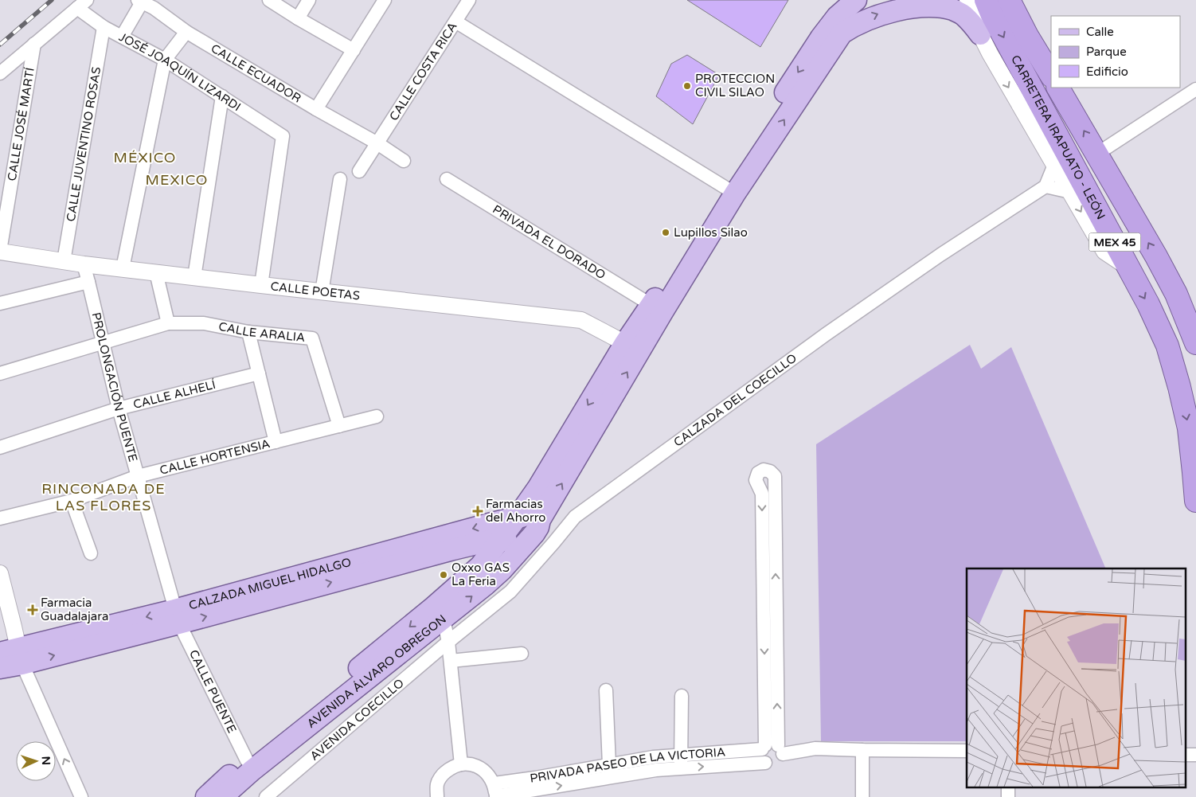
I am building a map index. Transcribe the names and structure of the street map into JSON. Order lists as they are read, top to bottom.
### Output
{
  "streets": {
    "highway": ["CARRETERA IRAPUATO - LEÓN", "MEX 45"],
    "main road": ["CALZADA MIGUEL HIDALGO", "AVENIDA ÁLVARO OBREGON"],
    "street": [
      "JOSÉ JOAQUÍN LIZARDI",
      "CALLE COSTA RICA",
      "CALLE ECUADOR",
      "CALLE JOSÉ MARTÍ",
      "CALLE JUVENTINO ROSAS",
      "PRIVADA EL DORADO",
      "CALLE POETAS",
      "CALLE ARALIA",
      "PROLONGACIÓN PUENTE",
      "CALLE ALHELÍ",
      "CALZADA DEL COECILLO",
      "CALLE HORTENSIA",
      "CALLE PUENTE",
      "AVENIDA COECILLO",
      "PRIVADA PASEO DE LA VICTORIA"
    ]
  },
  "crossings": [
    ["JOSÉ JOAQUÍN LIZARDI", "CALLE JUVENTINO ROSAS"],
    ["JOSÉ JOAQUÍN LIZARDI", "CALLE POETAS"],
    ["CALLE COSTA RICA", "CALLE ECUADOR"],
    ["CALLE JOSÉ MARTÍ", "CALLE POETAS"],
    ["CARRETERA IRAPUATO - LEÓN", "MEX 45"],
    ["CALLE JUVENTINO ROSAS", "CALLE POETAS"],
    ["PRIVADA EL DORADO", "AVENIDA ÁLVARO OBREGON"],
    ["CALLE POETAS", "PROLONGACIÓN PUENTE"],
    ["CALLE POETAS", "AVENIDA ÁLVARO OBREGON"],
    ["CALLE ARALIA", "PROLONGACIÓN PUENTE"],
    ["CALLE ARALIA", "CALLE HORTENSIA"],
    ["PROLONGACIÓN PUENTE", "CALLE ALHELÍ"],
    ["PROLONGACIÓN PUENTE", "CALLE HORTENSIA"],
    ["PROLONGACIÓN PUENTE", "CALZADA MIGUEL HIDALGO"],
    ["PROLONGACIÓN PUENTE", "CALLE PUENTE"],
    ["CALZADA DEL COECILLO", "AVENIDA COECILLO"],
    ["CALZADA MIGUEL HIDALGO", "AVENIDA ÁLVARO OBREGON"],
    ["CALZADA MIGUEL HIDALGO", "CALLE PUENTE"],
    ["AVENIDA ÁLVARO OBREGON", "CALLE PUENTE"]
  ],
  "districts": ["MÉXICO", "MEXICO", "RINCONADA DE LAS FLORES"],
  "places": {
    "other": ["PROTECCION CIVIL SILAO", "Lupillos Silao", "Oxxo GAS La Feria"],
    "health": ["Farmacias del Ahorro", "Farmacia Guadalajara"]
  },
  "legend": ["Calle", "Parque", "Edificio"],
  "north": "right"
}
